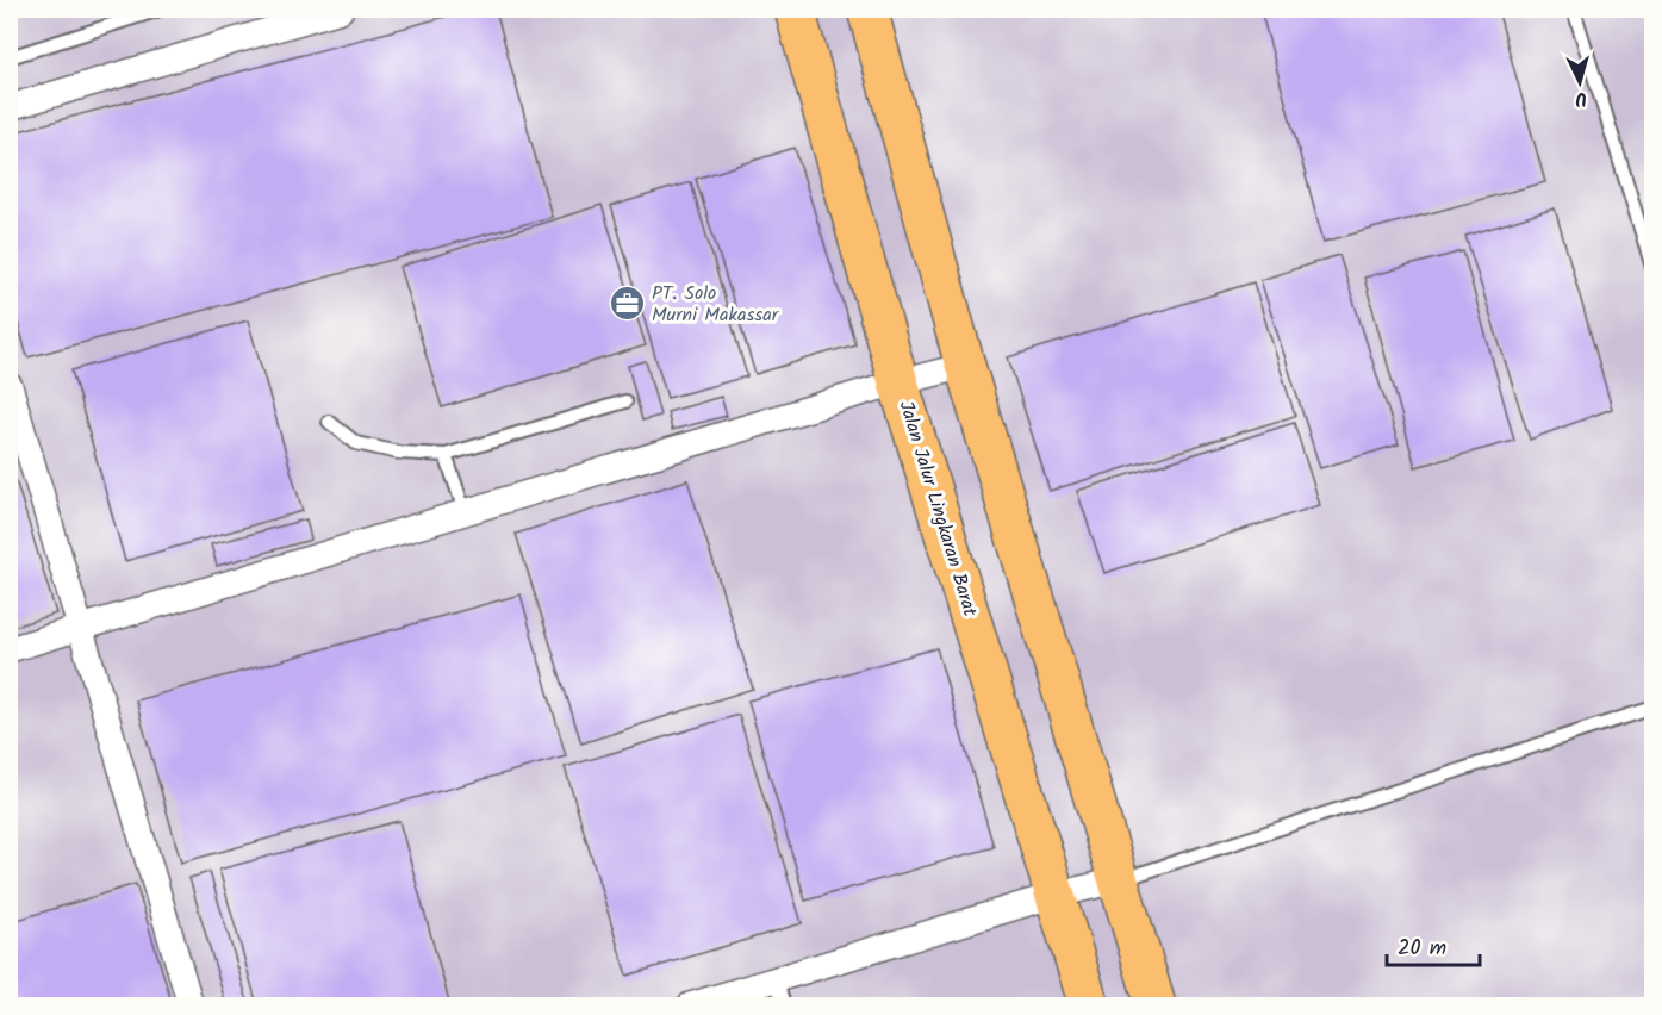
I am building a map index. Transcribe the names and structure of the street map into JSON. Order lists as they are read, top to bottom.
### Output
{
  "streets": {
    "main road": ["Jalan Jalur Lingkaran Barat"]
  },
  "places": {
    "office": ["PT. Solo Murni Makassar"]
  },
  "scale_bar": "20 m",
  "north": "bottom"
}
